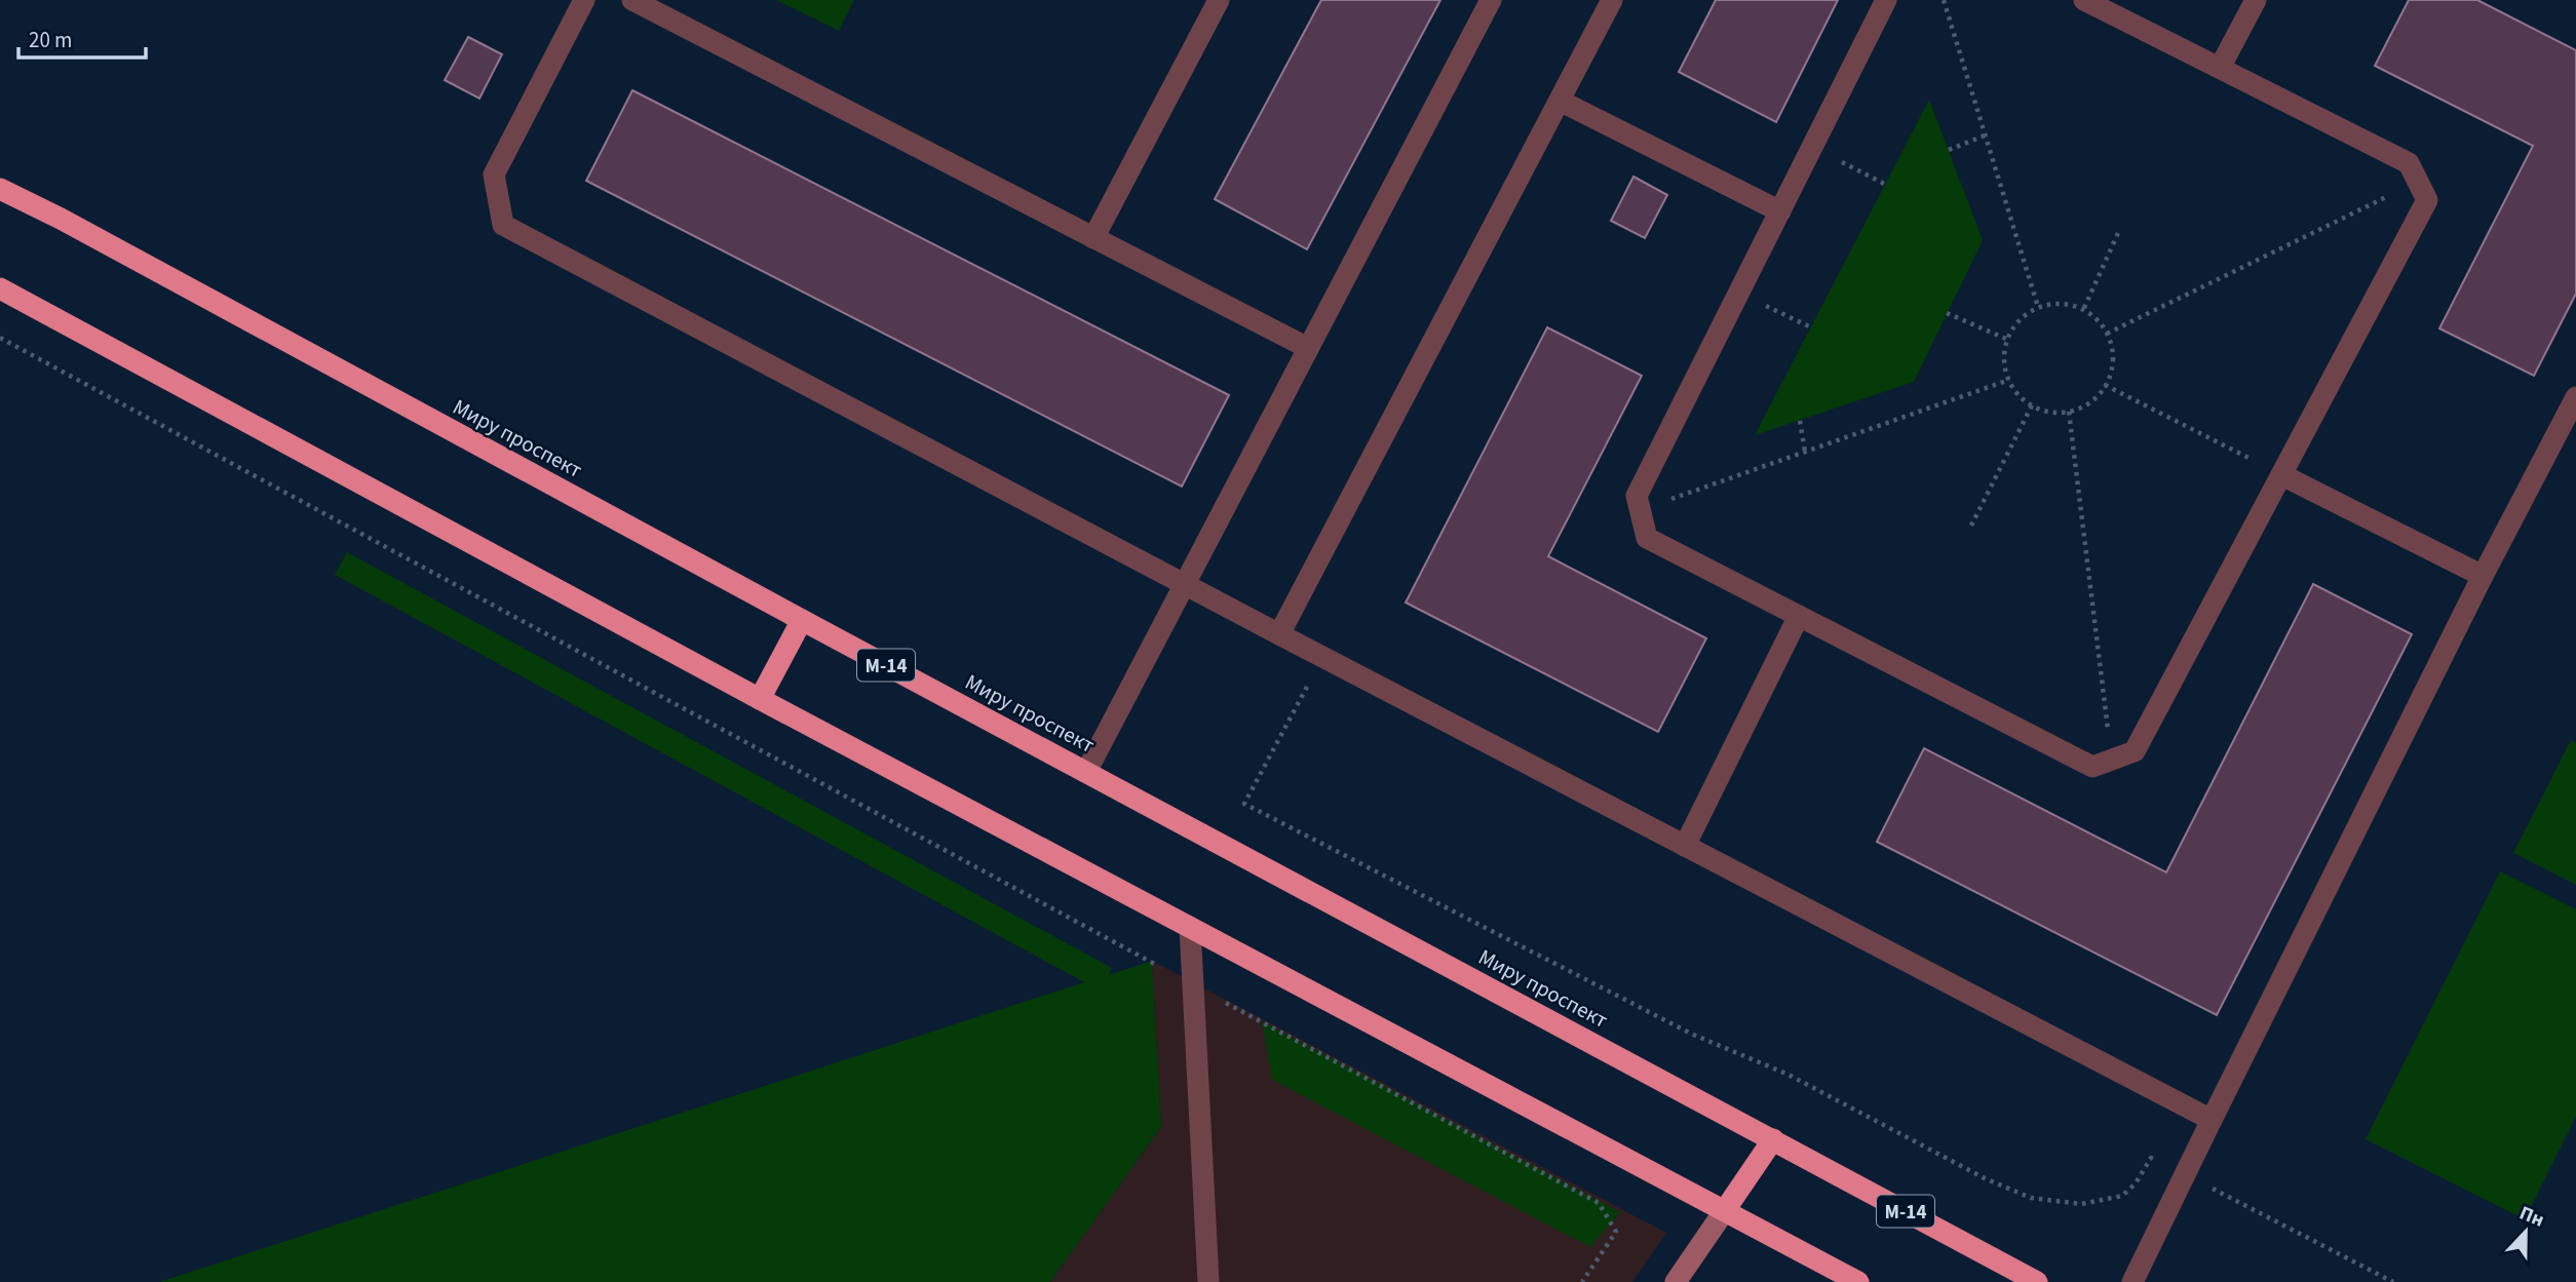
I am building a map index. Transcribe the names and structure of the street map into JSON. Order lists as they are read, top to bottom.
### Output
{
  "streets": {
    "highway": ["Миру проспект", "М-14"]
  },
  "scale_bar": "20 m",
  "north": "top"
}
